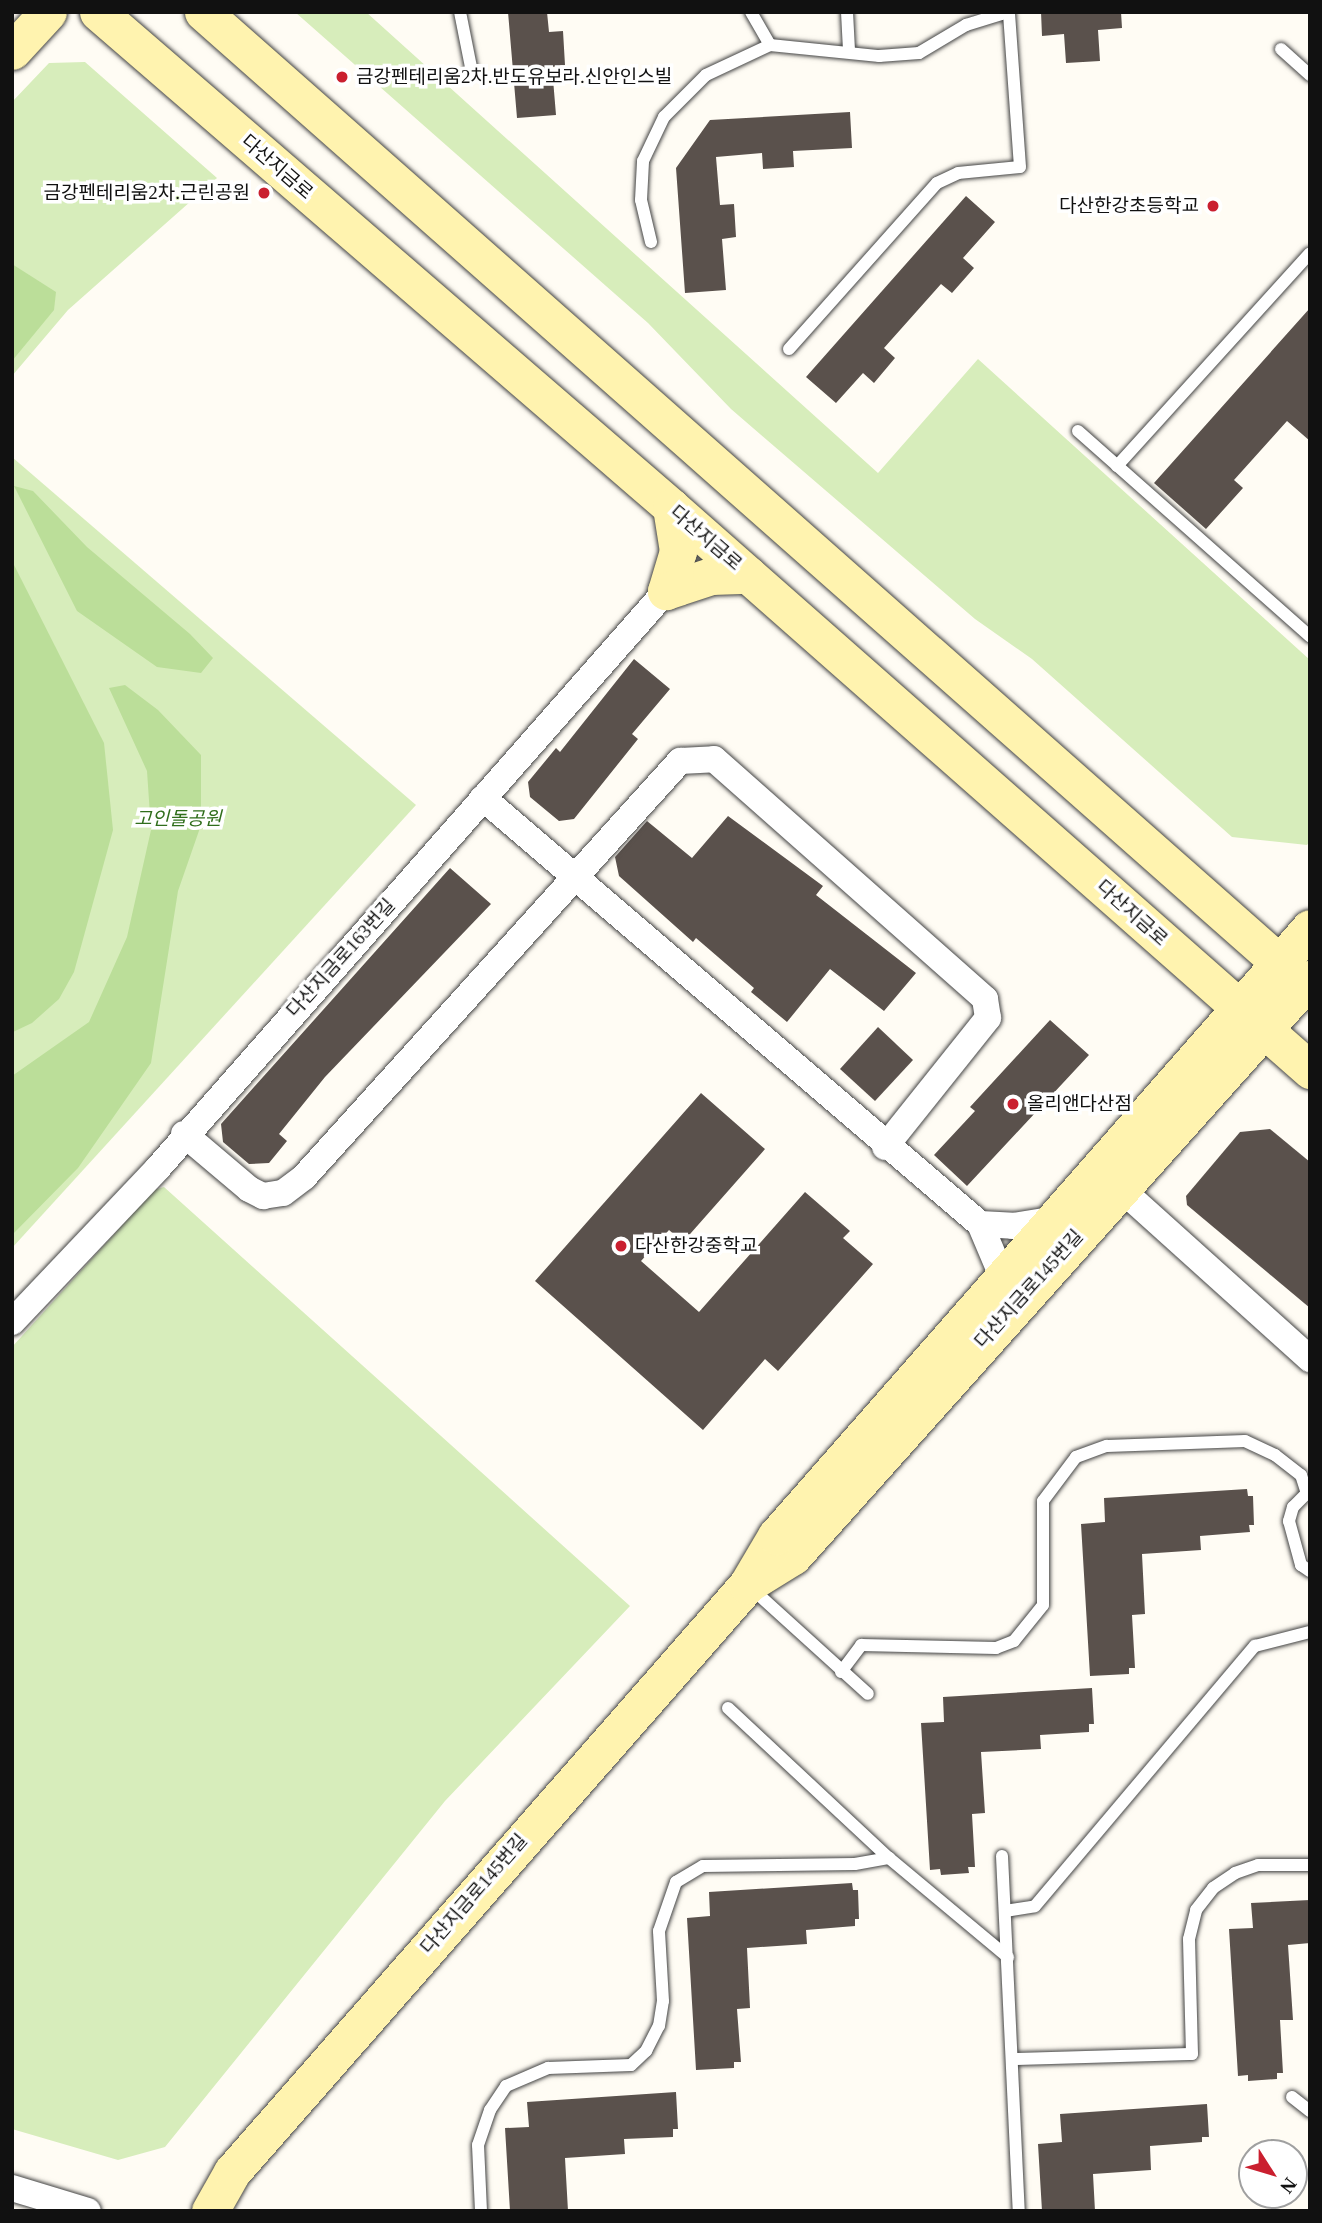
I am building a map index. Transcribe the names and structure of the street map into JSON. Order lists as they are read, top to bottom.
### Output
{
  "streets": {
    "street": ["다산지금로", "다산지금로163번길", "다산지금로145번길"]
  },
  "crossings": [
    ["다산지금로", "다산지금로145번길"]
  ],
  "parks": ["고인돌공원"],
  "places": [
    "금강펜테리움2차.반도유보라.신안인스빌",
    "금강펜테리움2차.근린공원",
    "다산한강초등학교",
    "올리앤다산점",
    "다산한강중학교"
  ],
  "north": "bottom right"
}
